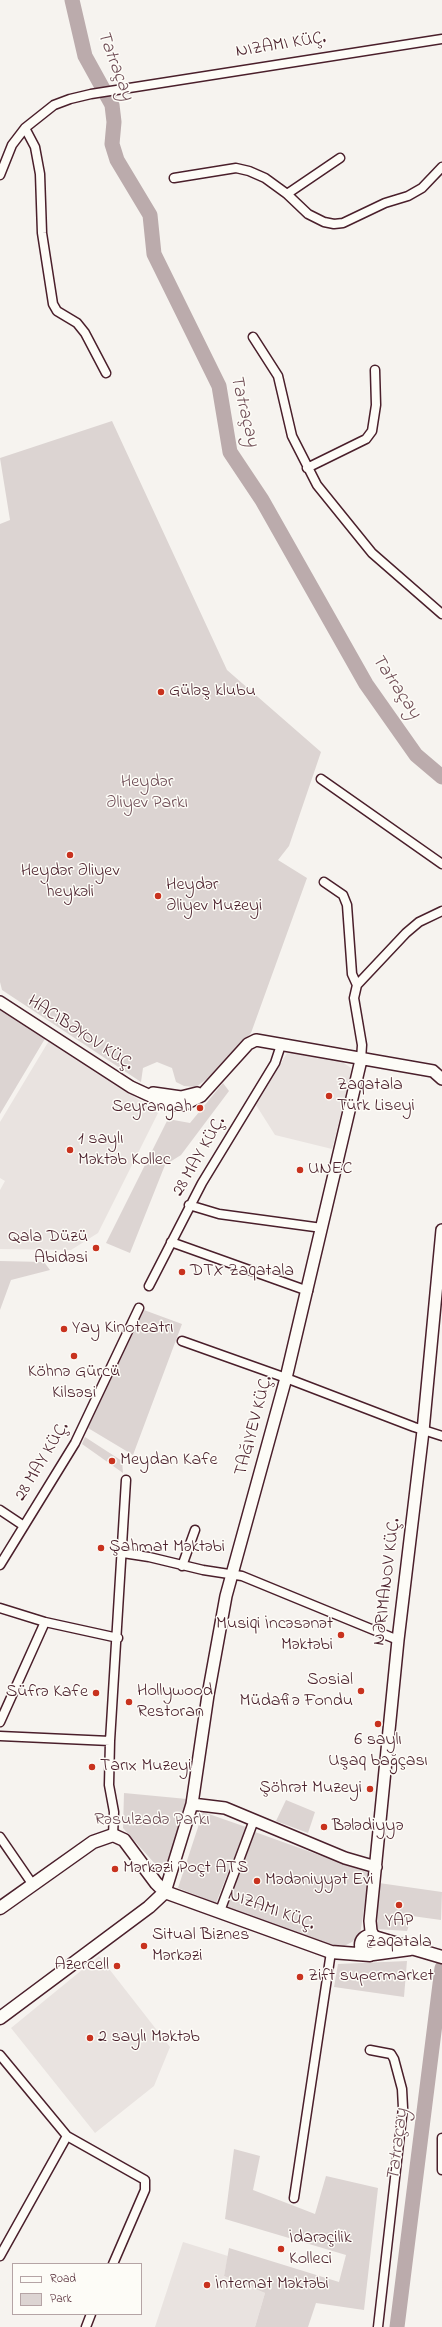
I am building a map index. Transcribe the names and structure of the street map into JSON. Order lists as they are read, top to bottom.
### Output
{
  "streets": {
    "main road": ["NIZAMI KÜÇ."],
    "street": ["28 MAY KÜÇ.", "NƏRIMANOV KÜÇ."]
  },
  "crossings": [
    ["NIZAMI KÜÇ.", "NƏRIMANOV KÜÇ."]
  ],
  "water": ["Tatraçay"],
  "parks": ["Heydər Əliyev Parkı", "Rəsulzadə Parkı"],
  "places": [
    "Güləş klubu",
    "Heydər Əliyev heykəli",
    "Heydər Əliyev Muzeyi",
    "Zaqatala Türk Liseyi",
    "Seyrangah",
    "1 saylı Məktəb Kollec",
    "UNEC",
    "Qala Düzü Abidəsi",
    "DTX Zaqatala",
    "Yay Kinoteatrı",
    "Köhnə Gürcü Kilsəsi",
    "Meydan Kafe",
    "Şahmat Məktəbi",
    "Musiqi İncəsənət Məktəbi",
    "Sosial Müdafiə Fondu",
    "Süfrə Kafe",
    "Hollywood Restoran",
    "6 saylı Uşaq bağçası",
    "Tarıx Muzeyi",
    "Şöhrət Muzeyi",
    "Bələdiyyə",
    "Mərkəzi Poçt ATS",
    "Mədəniyyət Evi",
    "YAP Zaqatala",
    "Situal Biznes Mərkəzi",
    "Azercell",
    "Zift supermarket",
    "2 saylı Məktəb",
    "İdarəçilik Kolleci",
    "İnternat Məktəbi"
  ],
  "legend": ["Road", "Park"]
}
